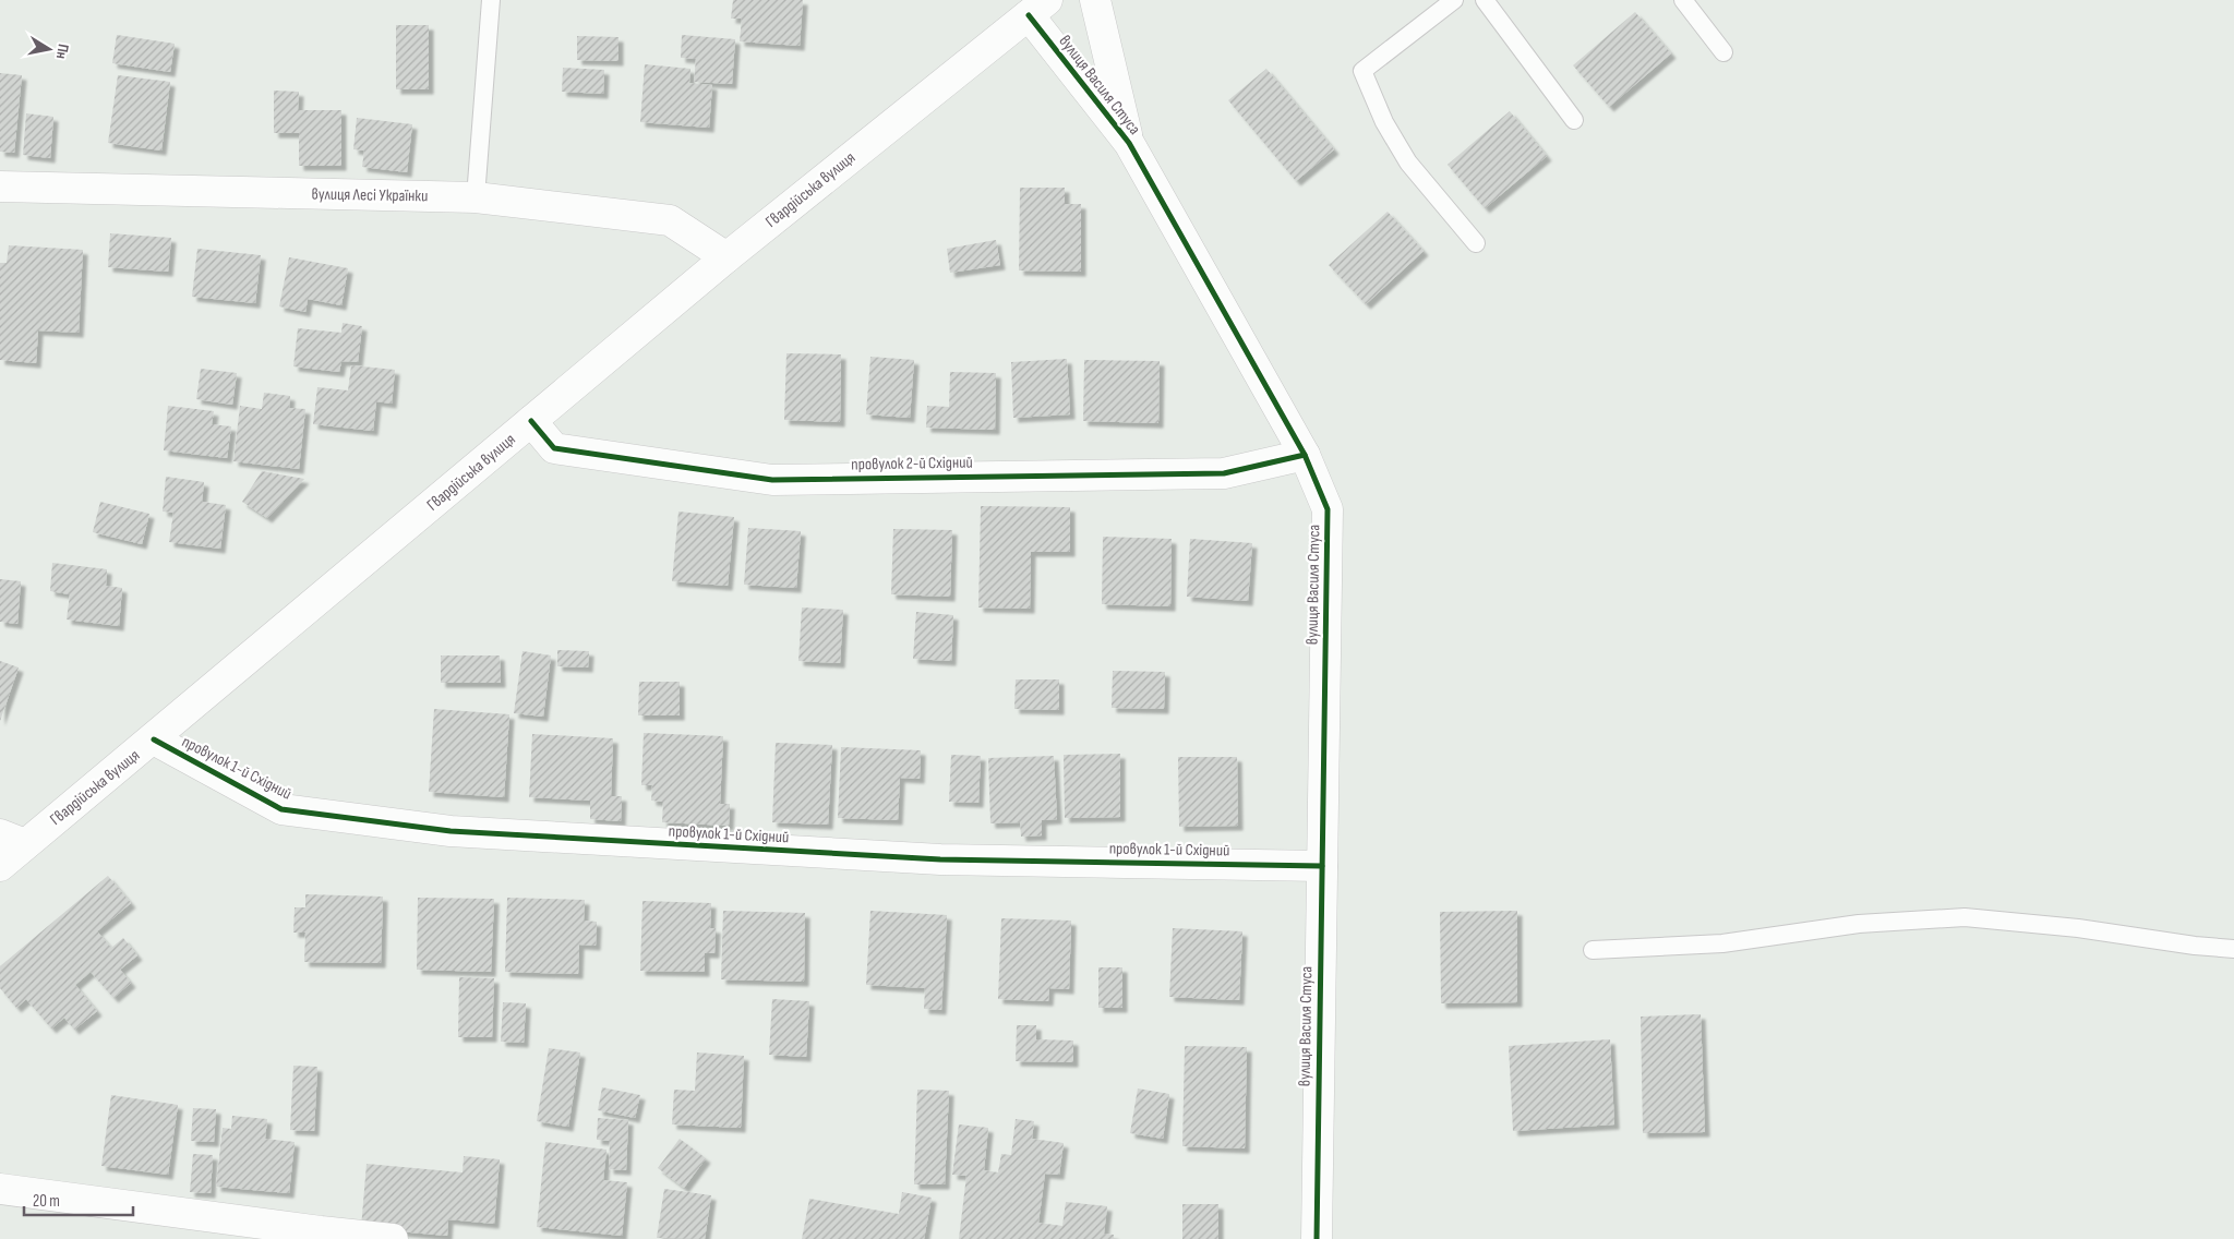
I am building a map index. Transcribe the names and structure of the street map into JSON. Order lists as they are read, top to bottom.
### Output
{
  "streets": {
    "street": [
      "вулиця Василя Стуса",
      "Гвардійська вулиця",
      "вулиця Лесі Українки",
      "провулок 2-й Східний",
      "провулок 1-й Східний"
    ]
  },
  "crossings": [
    ["вулиця Василя Стуса", "Гвардійська вулиця"],
    ["вулиця Василя Стуса", "провулок 2-й Східний"],
    ["вулиця Василя Стуса", "провулок 1-й Східний"],
    ["Гвардійська вулиця", "вулиця Лесі Українки"],
    ["Гвардійська вулиця", "провулок 2-й Східний"],
    ["Гвардійська вулиця", "провулок 1-й Східний"]
  ],
  "scale_bar": "20 m",
  "north": "right"
}
